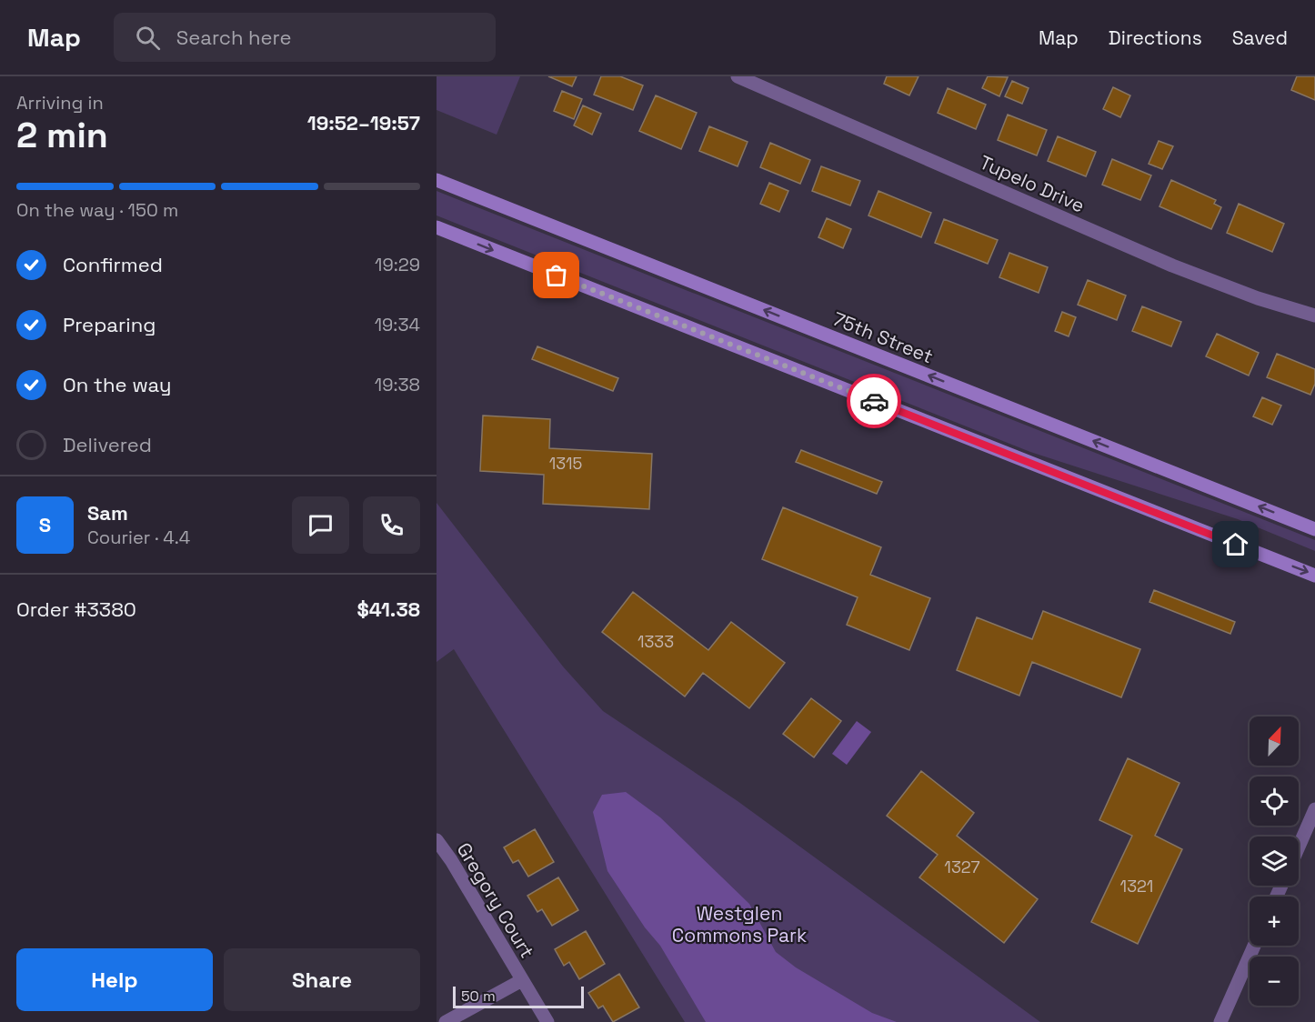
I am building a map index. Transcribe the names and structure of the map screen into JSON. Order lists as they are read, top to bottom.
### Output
{
  "streets": {
    "main road": ["75th Street"],
    "street": ["Tupelo Drive", "Gregory Court"]
  },
  "parks": ["Westglen Commons Park"],
  "house_numbers": [
    "1315",
    "1333",
    "1327",
    "1321"
  ],
  "scale_bar": "50 m",
  "north": "top right",
  "page": {
    "header": "Map",
    "search": "Search here",
    "nav": ["Map", "Directions", "Saved"],
    "heading": ["2 min", "Arriving in", "19:52–19:57"],
    "panel": [
      "Sam",
      "Courier · 4.4",
      "Order #3380",
      "$41.38"
    ],
    "bar": "On the way · 150 m",
    "list": [
      ["Confirmed", "19:29"],
      ["Preparing", "19:34"],
      ["On the way", "19:38"],
      "Delivered"
    ],
    "round": "S",
    "map_buttons": ["+", "−"],
    "buttons": ["Help", "Share"],
    "scale": "50 m"
  }
}
